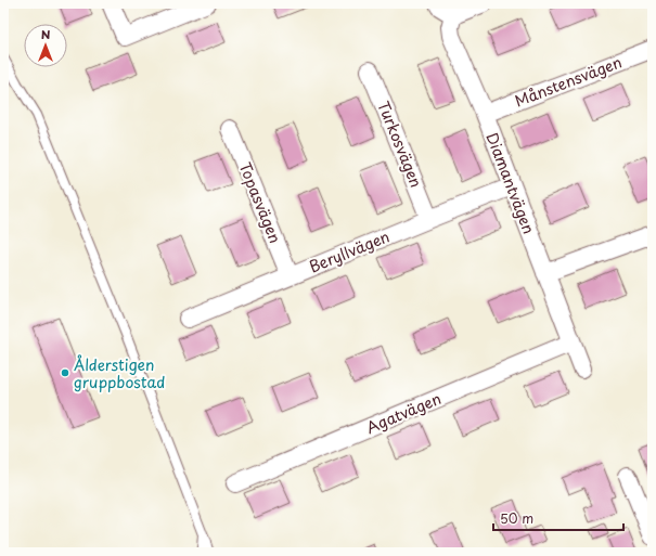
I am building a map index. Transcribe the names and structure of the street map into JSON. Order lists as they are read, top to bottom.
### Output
{
  "streets": {
    "street": [
      "Månstensvägen",
      "Turkosvägen",
      "Diamantvägen",
      "Topasvägen",
      "Beryllvägen",
      "Agatvägen"
    ]
  },
  "crossings": [
    ["Månstensvägen", "Diamantvägen"],
    ["Turkosvägen", "Beryllvägen"],
    ["Diamantvägen", "Beryllvägen"],
    ["Diamantvägen", "Agatvägen"],
    ["Topasvägen", "Beryllvägen"]
  ],
  "places": ["Ålderstigen gruppbostad"],
  "scale_bar": "50 m",
  "north": "top"
}
